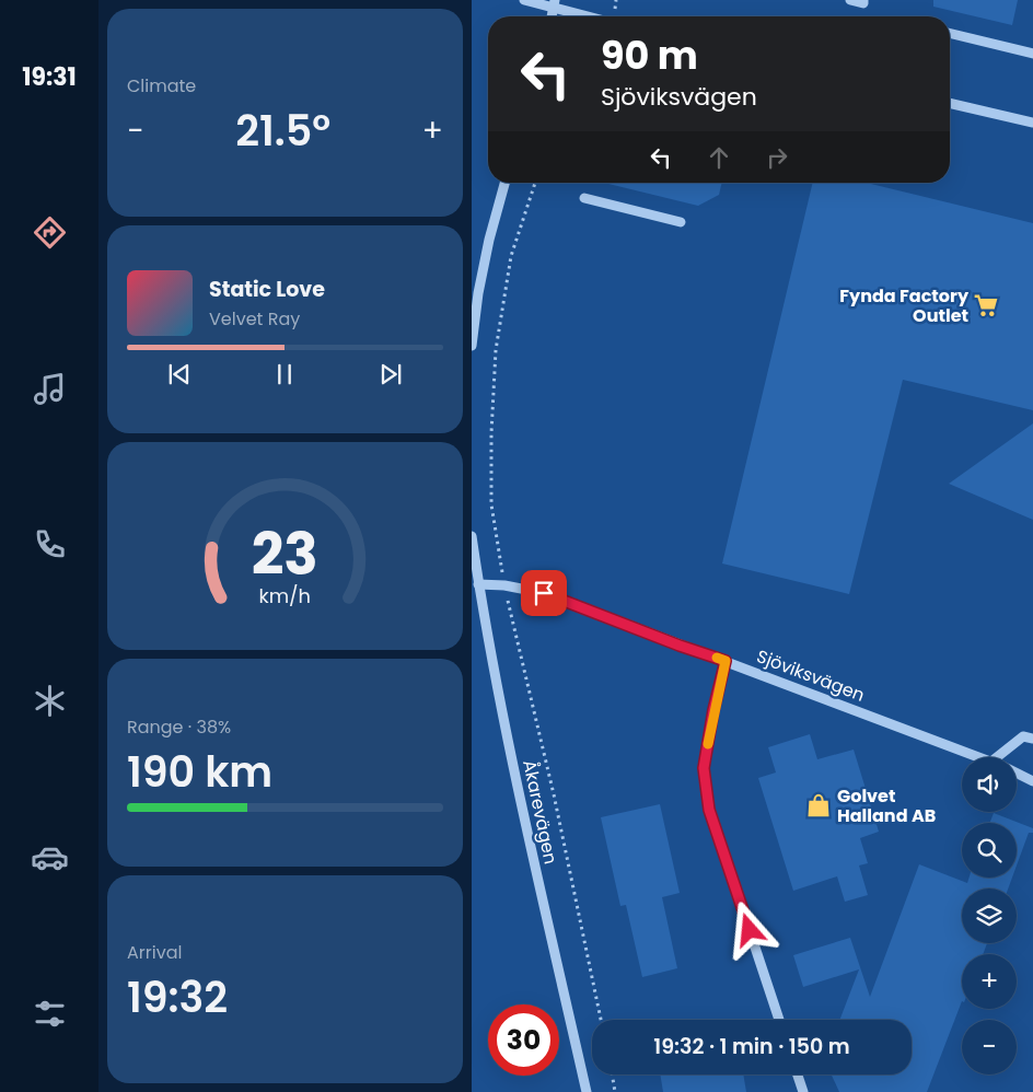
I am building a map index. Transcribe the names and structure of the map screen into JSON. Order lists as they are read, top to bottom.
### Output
{
  "streets": {
    "street": ["Sjöviksvägen", "Åkarevägen"]
  },
  "crossings": [
    ["Sjöviksvägen", "Åkarevägen"]
  ],
  "places": {
    "supermarket": ["Fynda Factory Outlet"],
    "shop": ["Golvet Halland AB"]
  },
  "page": {
    "tabs": "19:31",
    "tile": [
      "Climate",
      ["Range · 38%", "190 km"],
      ["Arrival", "19:32"]
    ],
    "turn": ["90 m", "Sjöviksvägen"],
    "heat": ["−", "21.5°", "+"],
    "song": ["Static Love", "Velvet Ray"],
    "map_buttons": ["+", "−"],
    "limit": "30",
    "trip": "19:32 · 1 min · 150 m",
    "gauge": ["23", "km/h"]
  }
}
